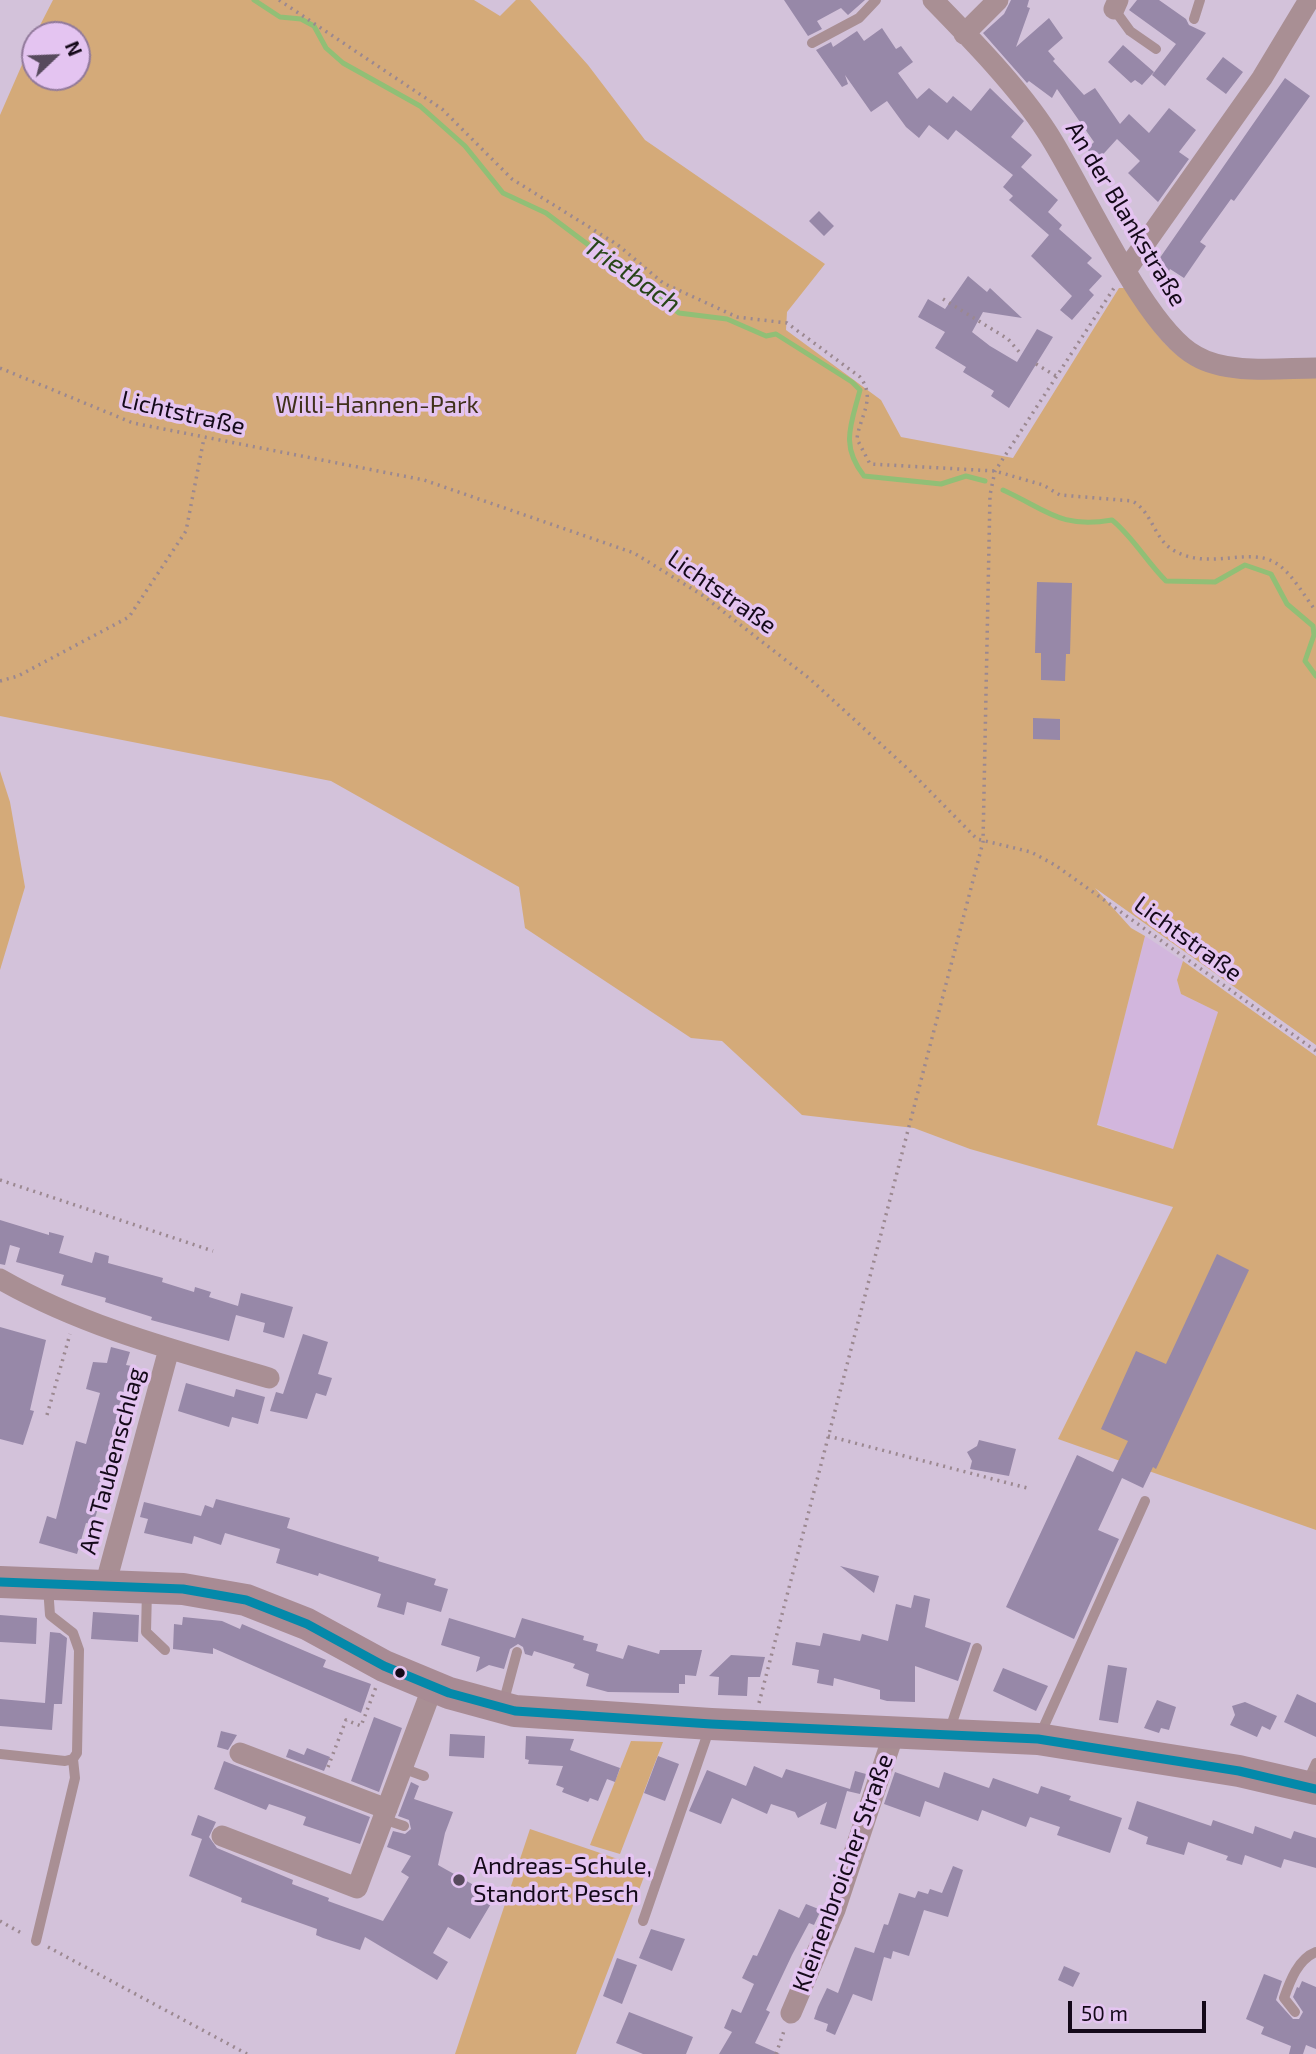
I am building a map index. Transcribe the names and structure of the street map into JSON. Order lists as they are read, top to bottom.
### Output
{
  "streets": {
    "street": ["An der Blankstraße", "Am Taubenschlag", "Kleinenbroicher Straße"],
    "path": ["Lichtstraße"]
  },
  "crossings": [
    ["Am Taubenschlag", "Kleinenbroicher Straße"]
  ],
  "water": ["Trietbach"],
  "parks": ["Willi-Hannen-Park"],
  "places": ["Andreas-Schule, Standort Pesch"],
  "scale_bar": "50 m",
  "north": "top right"
}
